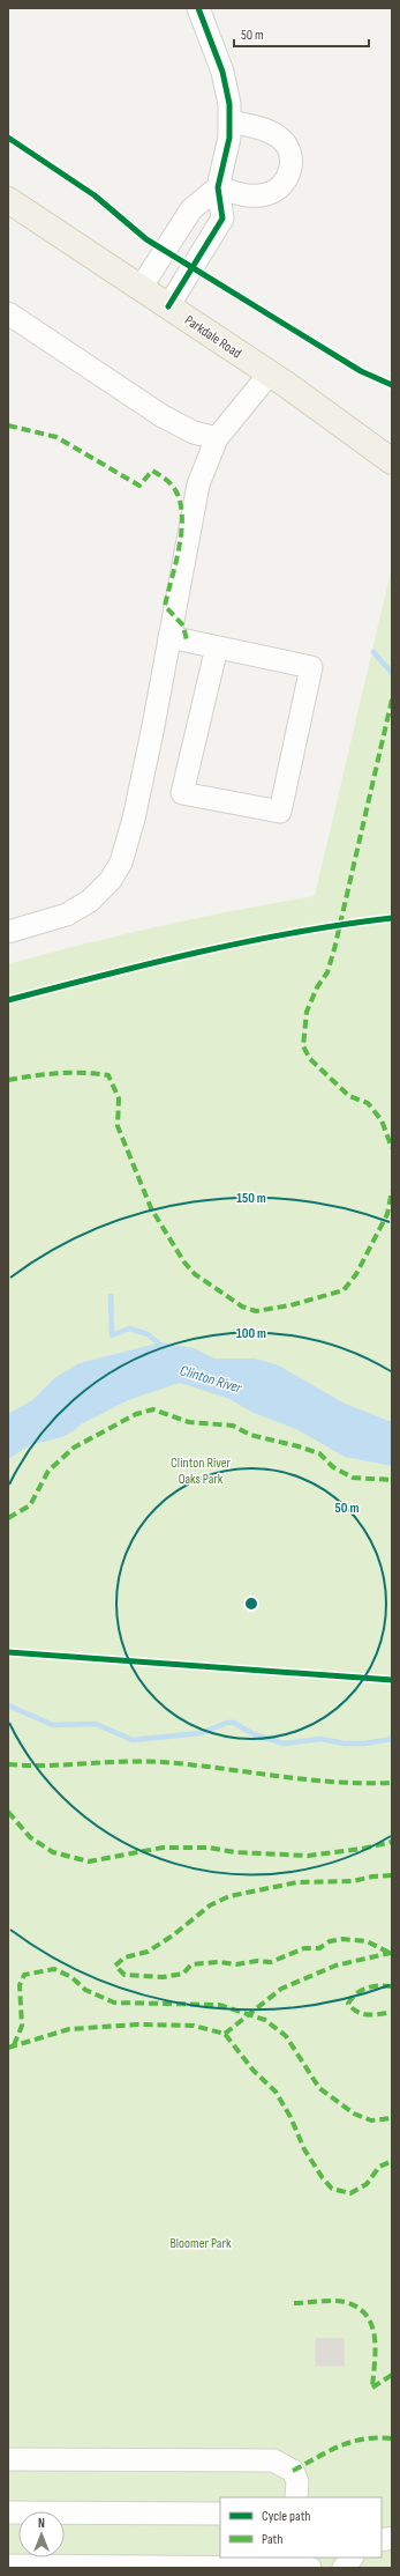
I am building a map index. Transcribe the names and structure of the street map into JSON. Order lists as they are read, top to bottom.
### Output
{
  "streets": {
    "main road": ["Parkdale Road"]
  },
  "water": ["Clinton River"],
  "parks": ["Clinton River Oaks Park", "Bloomer Park"],
  "legend": ["Cycle path", "Path"],
  "scale_bar": "50 m",
  "north": "top",
  "rings": ["150 m", "100 m", "50 m"]
}
